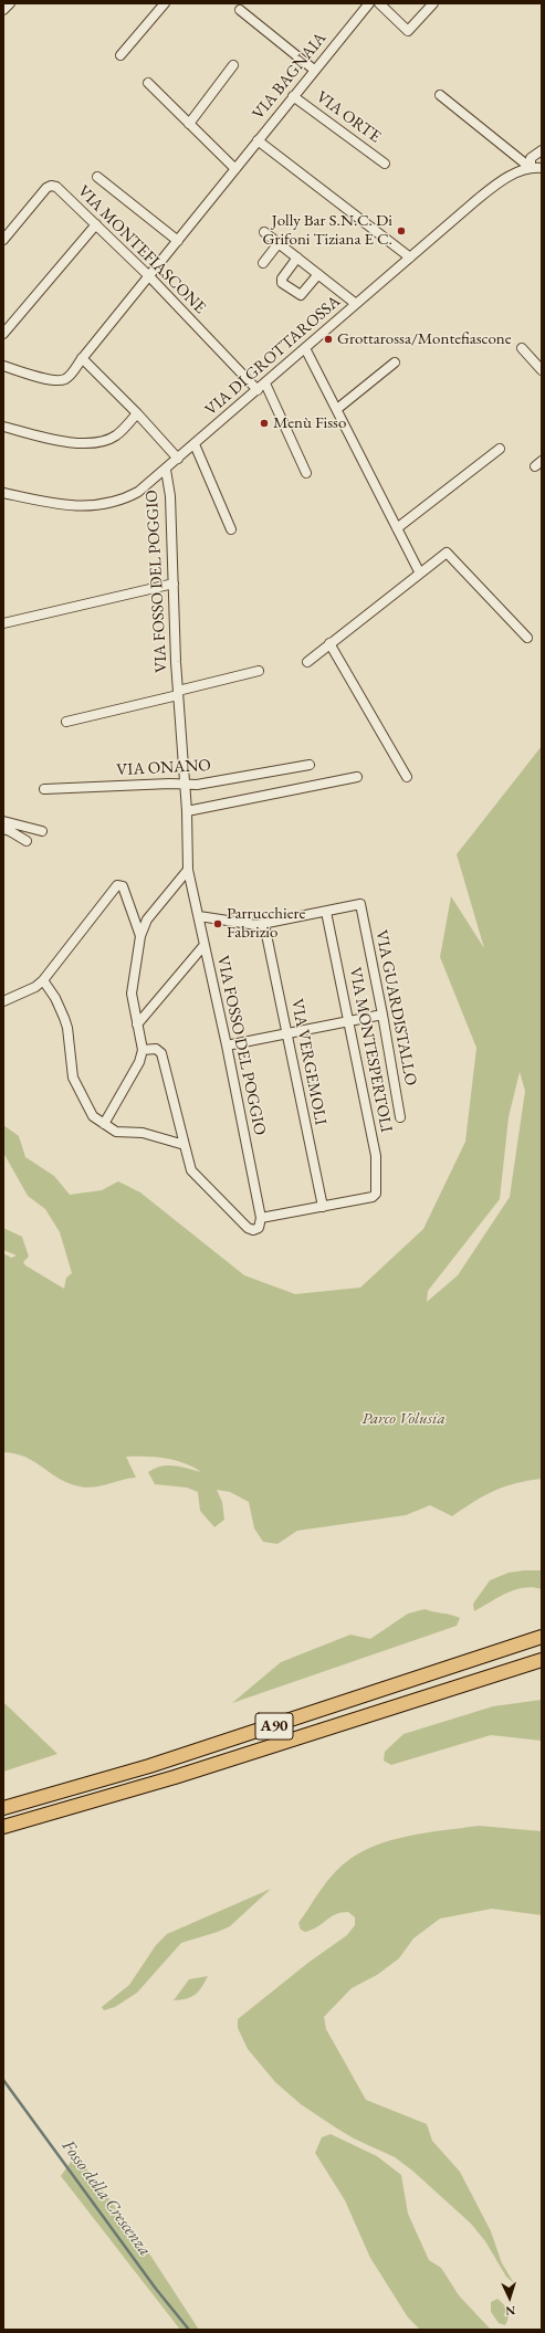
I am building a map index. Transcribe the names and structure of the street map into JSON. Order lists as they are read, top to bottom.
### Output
{
  "streets": {
    "highway": ["A90"],
    "street": [
      "VIA BAGNAIA",
      "VIA ORTE",
      "VIA MONTEFIASCONE",
      "VIA DI GROTTAROSSA",
      "VIA FOSSO DEL POGGIO",
      "VIA ONANO",
      "VIA GUARDISTALLO",
      "VIA MONTESPERTOLI",
      "VIA VERGEMOLI"
    ]
  },
  "crossings": [
    ["VIA BAGNAIA", "VIA ORTE"],
    ["VIA BAGNAIA", "VIA MONTEFIASCONE"],
    ["VIA MONTEFIASCONE", "VIA DI GROTTAROSSA"],
    ["VIA DI GROTTAROSSA", "VIA FOSSO DEL POGGIO"],
    ["VIA FOSSO DEL POGGIO", "VIA ONANO"],
    ["VIA GUARDISTALLO", "VIA MONTESPERTOLI"],
    ["VIA MONTESPERTOLI", "VIA VERGEMOLI"]
  ],
  "water": ["Fosso della Crescenza"],
  "parks": ["Parco Volusia"],
  "places": [
    "Jolly Bar S.N.C. Di Grifoni Tiziana E C.",
    "Grottarossa/Montefiascone",
    "Menù Fisso",
    "Parrucchiere Fabrizio"
  ],
  "north": "bottom"
}
